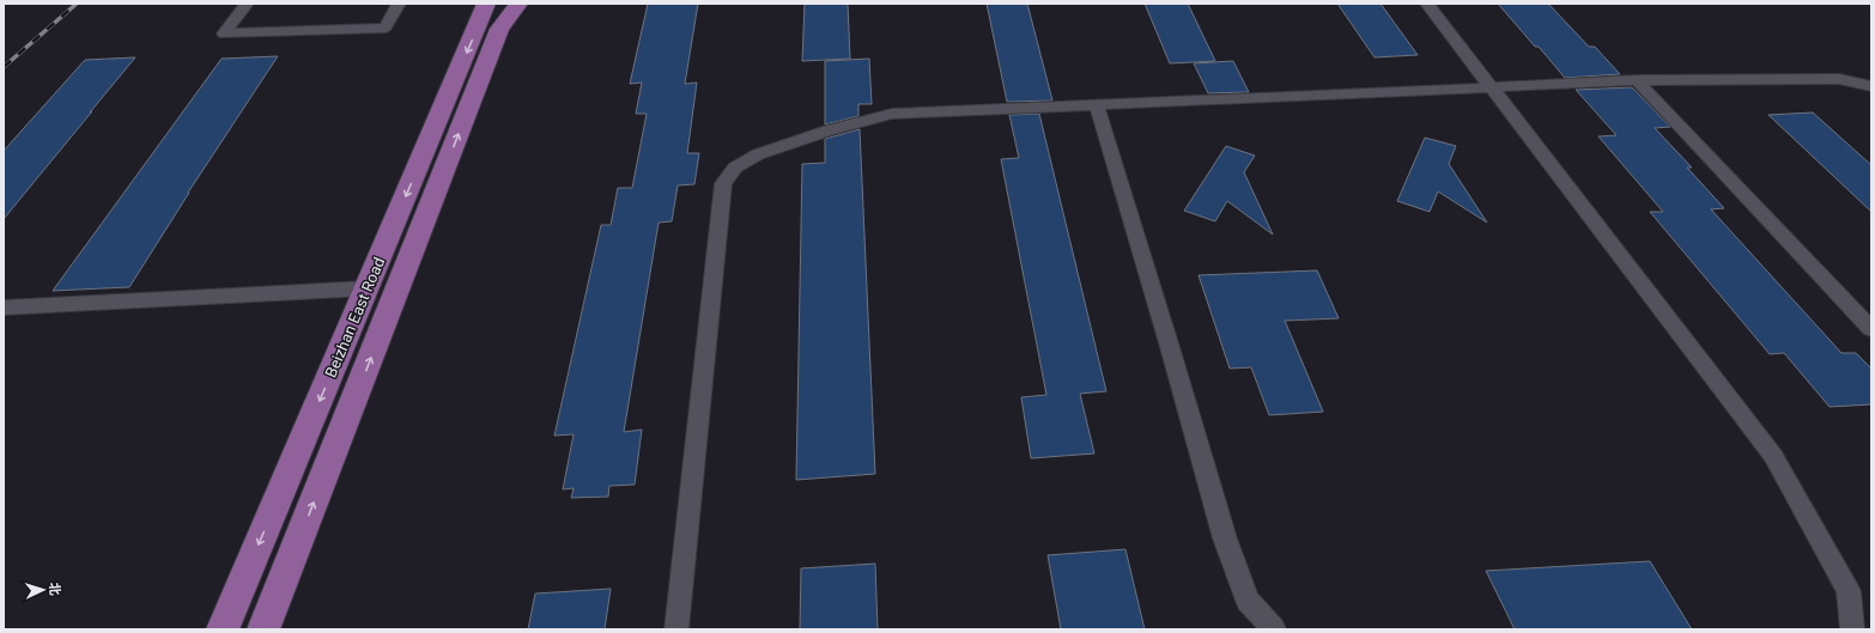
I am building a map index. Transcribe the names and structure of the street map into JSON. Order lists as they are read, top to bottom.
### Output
{
  "streets": {
    "main road": ["Beizhan East Road"]
  },
  "north": "right"
}
